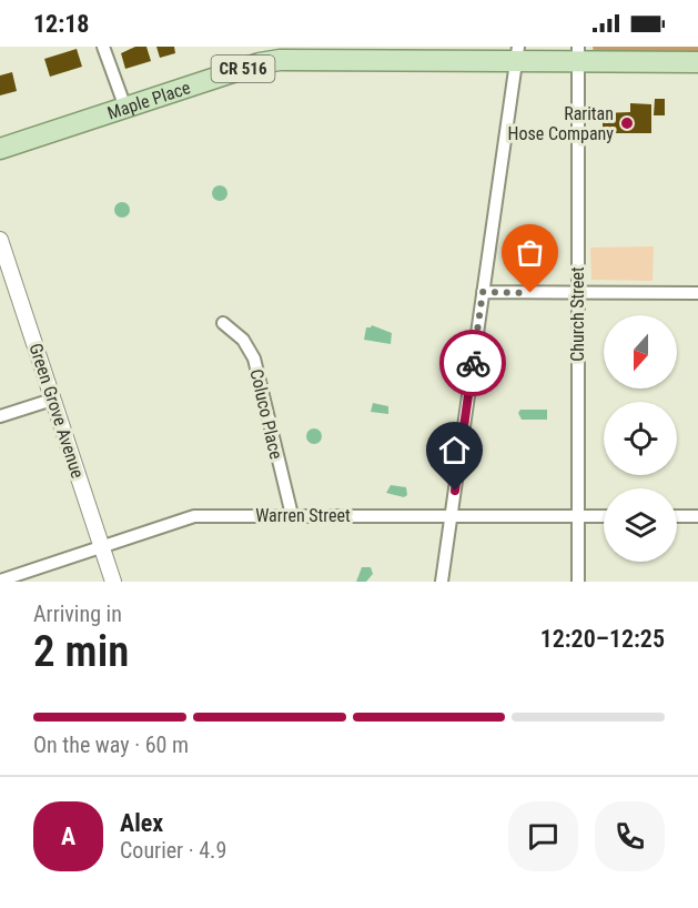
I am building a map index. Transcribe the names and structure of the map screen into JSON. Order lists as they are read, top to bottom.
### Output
{
  "streets": {
    "main road": ["CR 516", "Maple Place"],
    "street": [
      "Church Street",
      "Green Grove Avenue",
      "Coluco Place",
      "Warren Street"
    ]
  },
  "crossings": [
    ["Maple Place", "Church Street"],
    ["Church Street", "Warren Street"],
    ["Green Grove Avenue", "Warren Street"],
    ["Coluco Place", "Warren Street"]
  ],
  "places": ["Raritan Hose Company"],
  "north": "bottom",
  "page": {
    "status": "12:18",
    "heading": ["2 min", "Arriving in", "12:20–12:25"],
    "panel": ["Alex", "Courier · 4.9"],
    "bar": "On the way · 60 m",
    "round": "A"
  }
}
